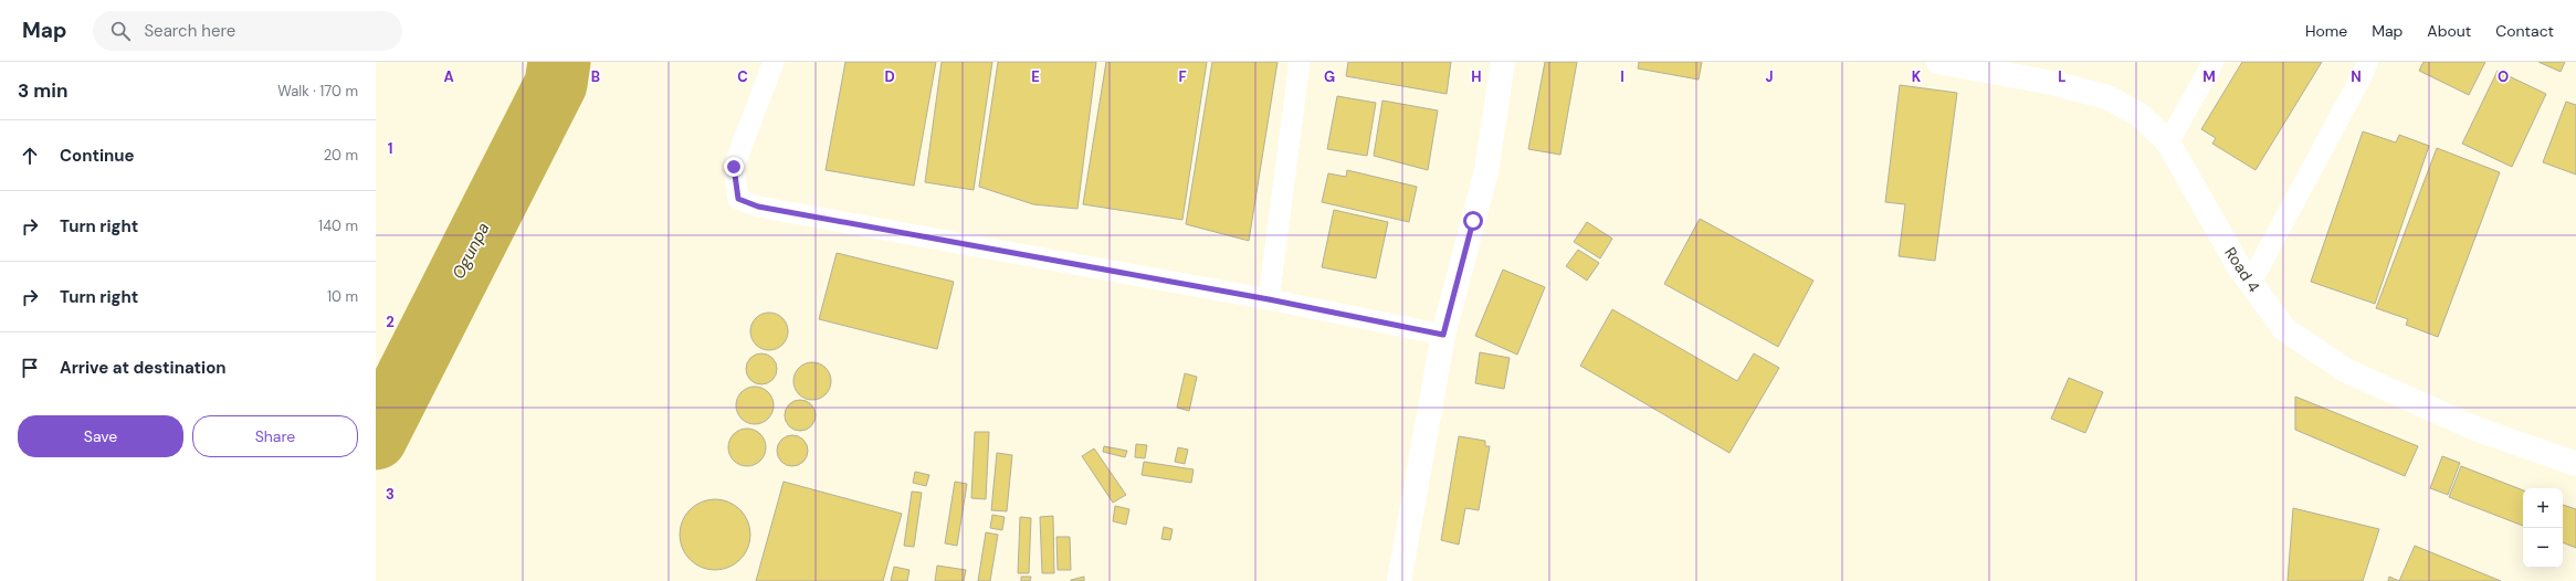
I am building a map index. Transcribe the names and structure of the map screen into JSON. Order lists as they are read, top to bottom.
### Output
{
  "streets": {
    "street": ["Road 4"]
  },
  "water": ["Ogunpa"],
  "page": {
    "header": "Map",
    "search": "Search here",
    "nav": [
      "Home",
      "Map",
      "About",
      "Contact"
    ],
    "heading": ["3 min", "Walk · 170 m"],
    "list": [
      ["Continue", "20 m"],
      ["Turn right", "140 m"],
      ["Turn right", "10 m"],
      "Arrive at destination"
    ],
    "buttons": ["Save", "Share"],
    "map_buttons": ["+", "−"]
  },
  "grid": {
    "columns": [
      "A",
      "B",
      "C",
      "D",
      "E",
      "F",
      "G",
      "H",
      "I",
      "J",
      "K",
      "L",
      "M",
      "N",
      "O"
    ],
    "rows": ["1", "2", "3"]
  }
}
